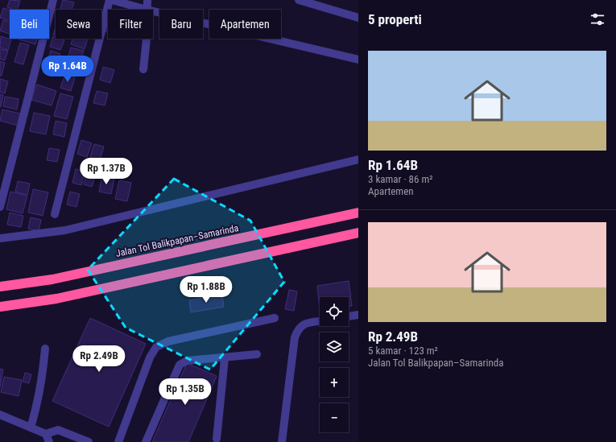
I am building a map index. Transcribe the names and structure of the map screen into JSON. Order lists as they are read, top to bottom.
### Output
{
  "streets": {
    "highway": ["Jalan Tol Balikpapan–Samarinda"]
  },
  "page": {
    "heading": "5 properti",
    "chip": [
      "Beli",
      "Sewa",
      "Filter",
      "Baru",
      "Apartemen"
    ],
    "list": [
      {
        "name": "Rp 1.64B",
        "note": "3 kamar · 86 m² · Apartemen"
      },
      {
        "name": "Rp 2.49B",
        "note": "5 kamar · 123 m² · Jalan Tol Balikpapan–Samarinda"
      }
    ],
    "price": [
      "Rp 1.64B",
      "Rp 1.37B",
      "Rp 1.88B",
      "Rp 2.49B",
      "Rp 1.35B"
    ],
    "map_buttons": ["+", "−"]
  }
}
